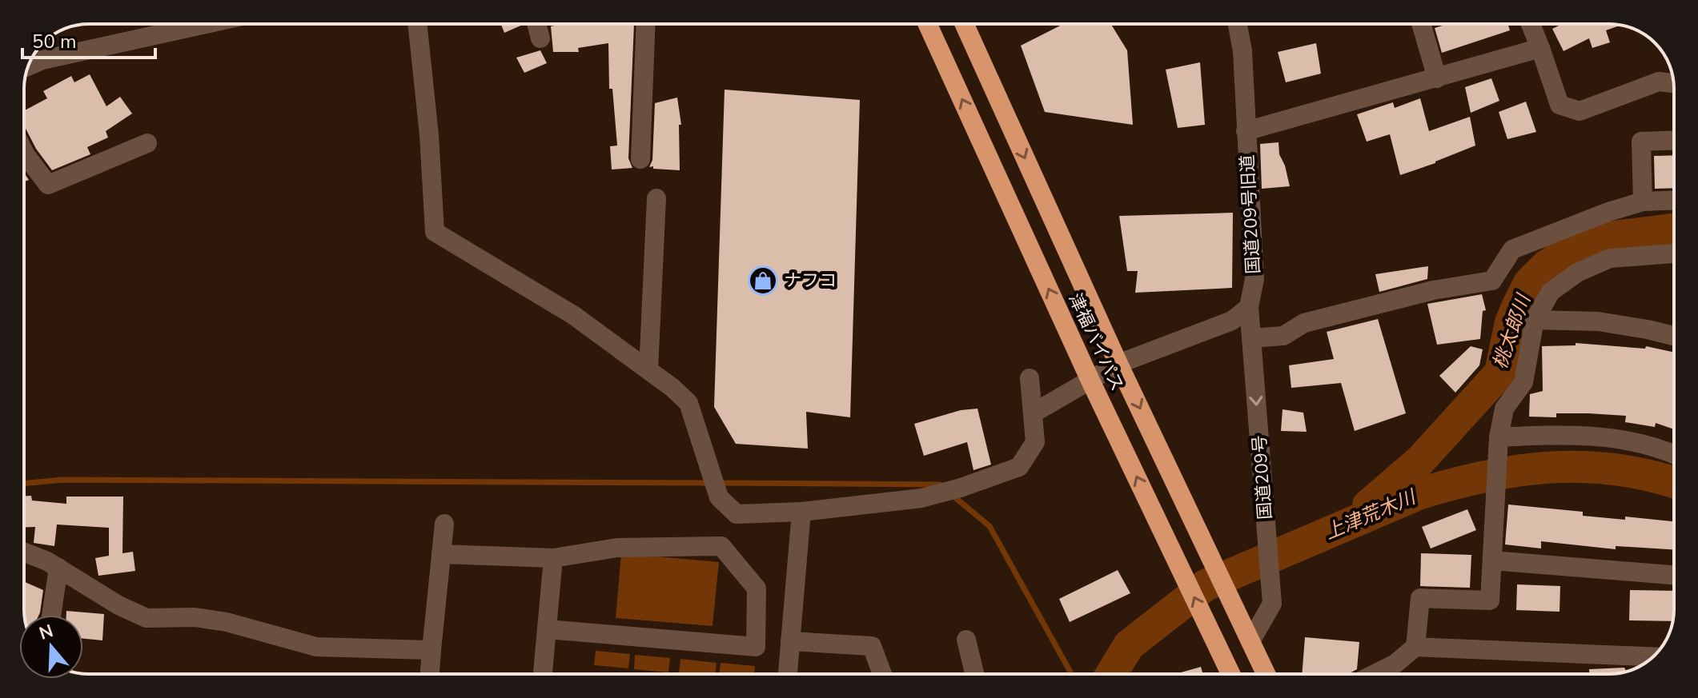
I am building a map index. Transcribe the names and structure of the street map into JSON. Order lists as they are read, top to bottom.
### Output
{
  "streets": {
    "highway": ["津福バイパス"],
    "street": ["国道209号旧道", "国道209号"]
  },
  "crossings": [
    ["国道209号旧道", "国道209号"],
    ["津福バイパス", "国道209号"]
  ],
  "one_way": ["国道209号"],
  "water": ["桃太郎川", "上津荒木川"],
  "places": {
    "shop": ["ナフコ"]
  },
  "scale_bar": "50 m",
  "north": "top"
}
